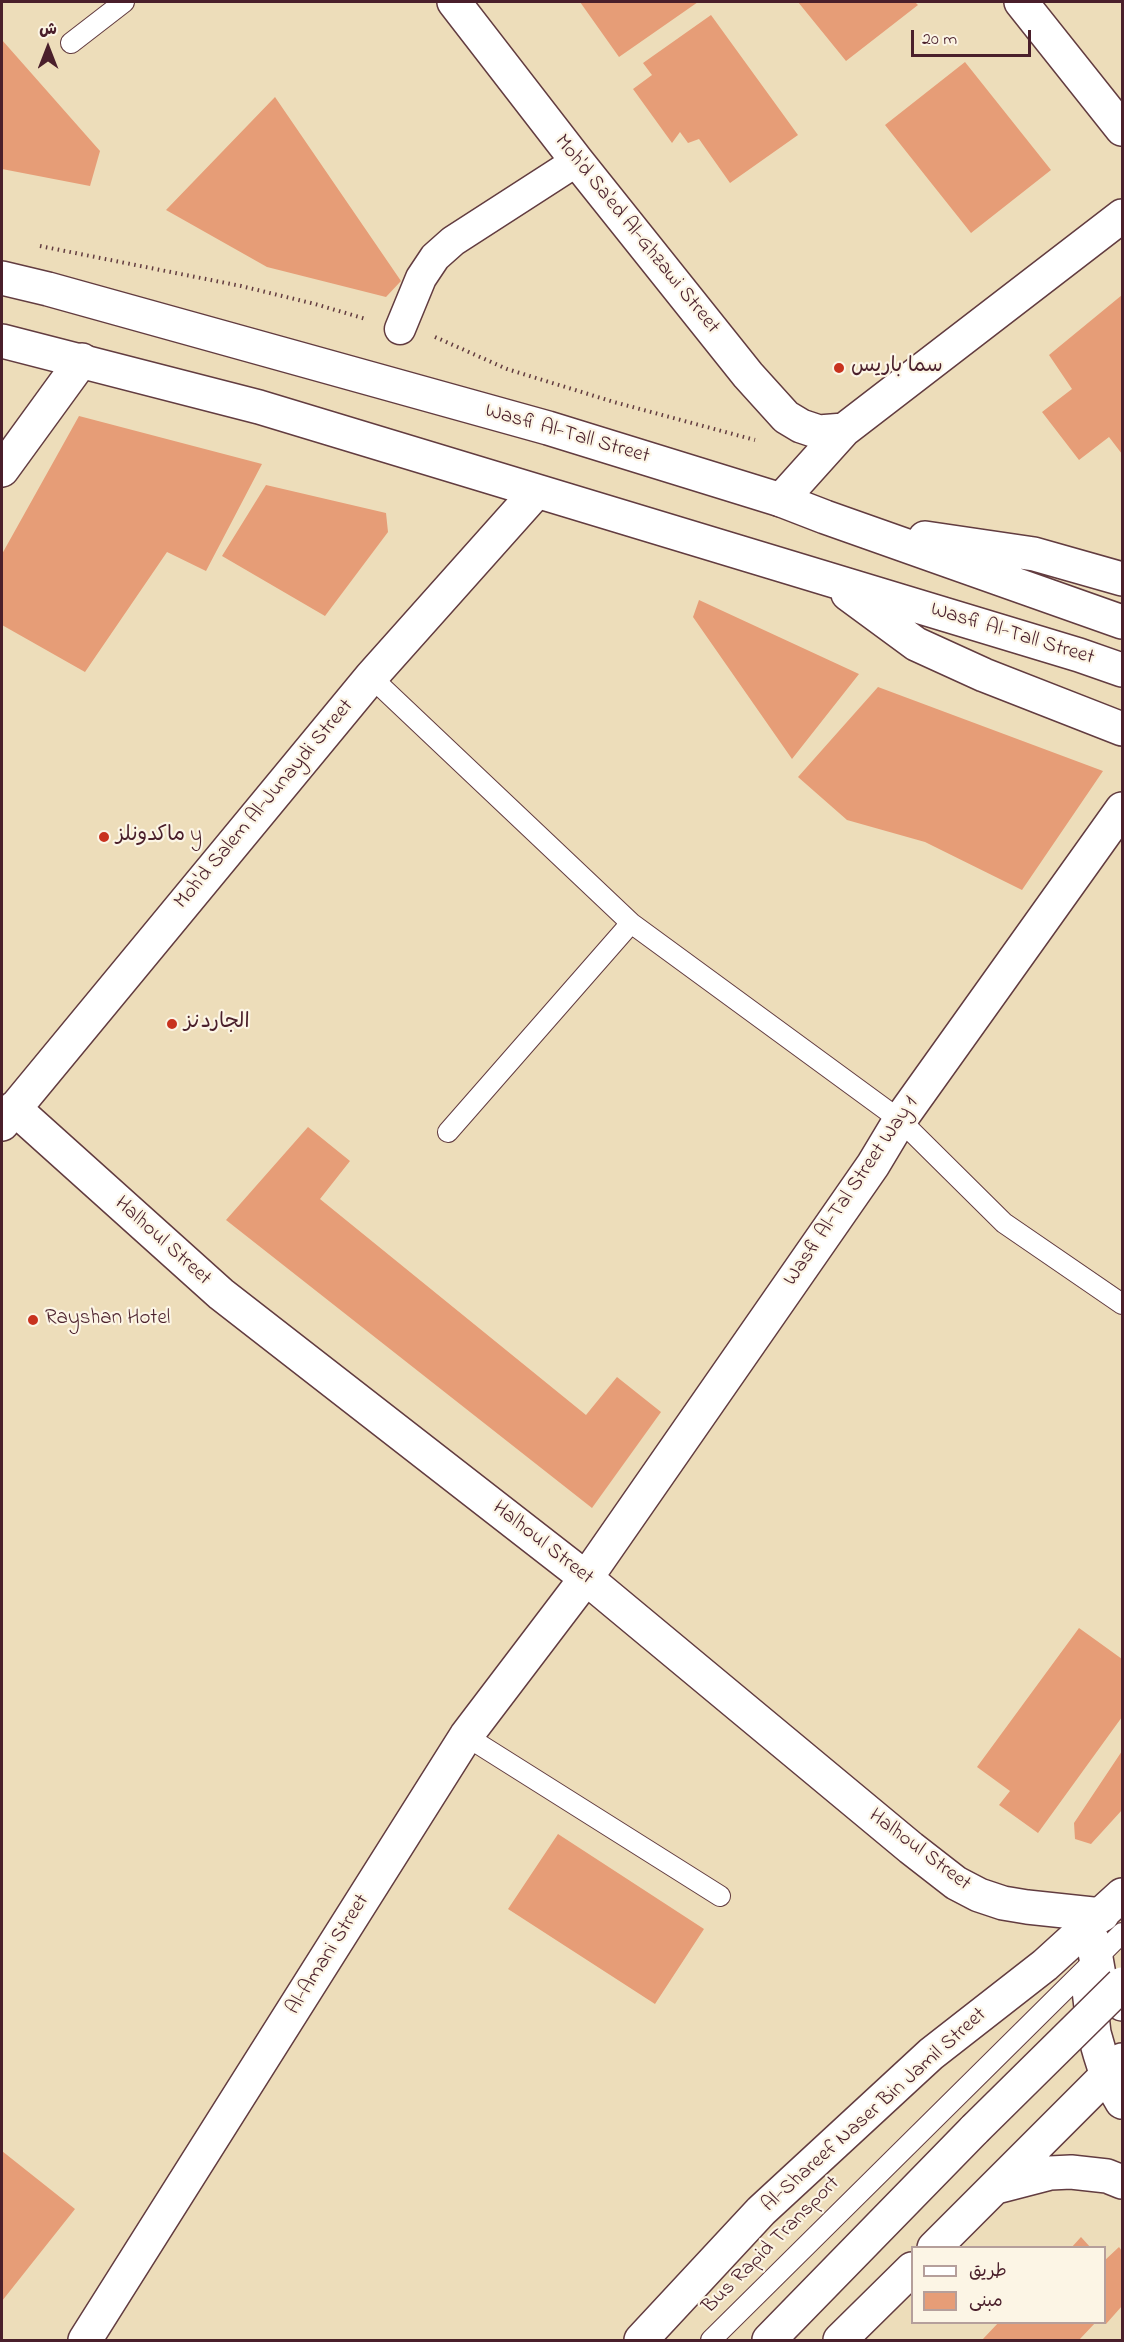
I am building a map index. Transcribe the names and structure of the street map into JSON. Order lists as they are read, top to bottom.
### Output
{
  "streets": {
    "main road": [
      "Moh'd Sa'ed Al-Ghzawi Street",
      "Wasfi Al-Tall Street",
      "Moh'd Salem Al-Junaydi Street",
      "Wasfi Al-Tal Street Way 1",
      "Halhoul Street",
      "Al-Amani Street",
      "Al-Shareef Naser Bin Jamil Street"
    ],
    "lane": ["Bus Rapid Transport"]
  },
  "crossings": [
    ["Wasfi Al-Tall Street", "Moh'd Salem Al-Junaydi Street"],
    ["Moh'd Salem Al-Junaydi Street", "Halhoul Street"],
    ["Wasfi Al-Tal Street Way 1", "Halhoul Street"],
    ["Wasfi Al-Tal Street Way 1", "Al-Amani Street"],
    ["Halhoul Street", "Al-Amani Street"],
    ["Halhoul Street", "Al-Shareef Naser Bin Jamil Street"],
    ["Halhoul Street", "Bus Rapid Transport"],
    ["Al-Shareef Naser Bin Jamil Street", "Bus Rapid Transport"]
  ],
  "places": [
    "سما باريس",
    "ماكدونلز y",
    "الجاردنز",
    "Rayshan Hotel"
  ],
  "legend": ["طريق", "مبنى"],
  "scale_bar": "20 m",
  "north": "top"
}
